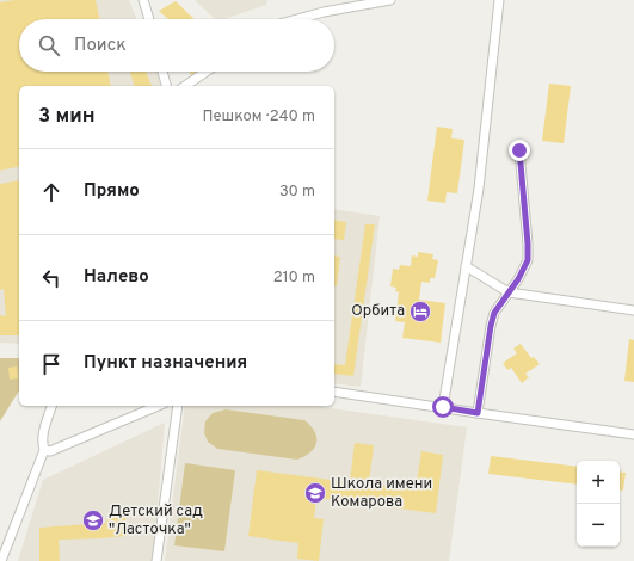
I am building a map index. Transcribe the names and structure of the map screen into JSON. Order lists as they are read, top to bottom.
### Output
{
  "places": {
    "hotel": ["Орбита"],
    "school or university": ["Школа имени Комарова", "Детский сад \"Ласточка\""]
  },
  "page": {
    "search": "Поиск",
    "heading": ["3 мин", "Пешком · 240 m"],
    "list": [
      ["Прямо", "30 m"],
      ["Налево", "210 m"],
      "Пункт назначения"
    ],
    "map_buttons": ["+", "−"]
  }
}
